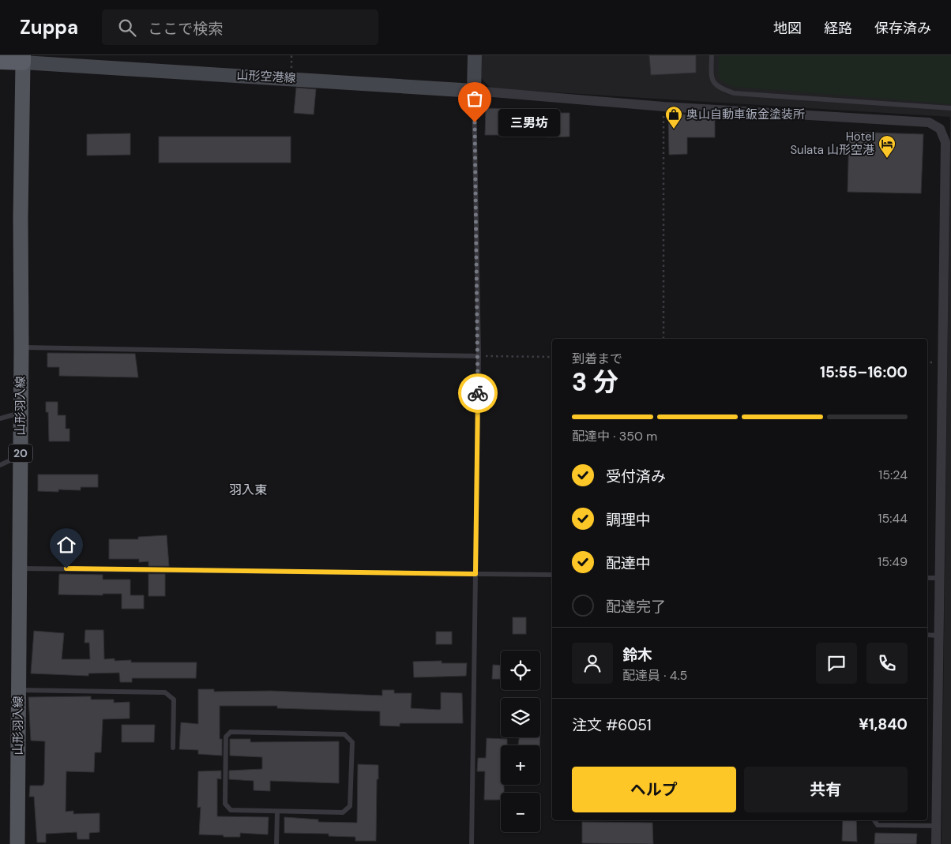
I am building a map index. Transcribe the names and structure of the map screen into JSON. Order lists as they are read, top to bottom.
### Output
{
  "streets": {
    "main road": ["山形空港線", "山形羽入線", "20"]
  },
  "crossings": [
    ["山形空港線", "山形羽入線"]
  ],
  "districts": ["羽入東"],
  "places": {
    "other": ["三男坊"],
    "shop": ["奥山自動車鈑金塗装所"],
    "hotel": ["Hotel Sulata 山形空港"]
  },
  "page": {
    "header": "Zuppa",
    "search": "ここで検索",
    "nav": ["地図", "経路", "保存済み"],
    "bubble": "三男坊",
    "heading": ["3 分", "到着まで", "15:55–16:00"],
    "panel": [
      "鈴木",
      "配達員 · 4.5",
      "注文 #6051",
      "¥1,840"
    ],
    "bar": "配達中 · 350 m",
    "list": [
      ["受付済み", "15:24"],
      ["調理中", "15:44"],
      ["配達中", "15:49"],
      "配達完了"
    ],
    "map_buttons": ["+", "−"],
    "buttons": ["ヘルプ", "共有"]
  }
}
